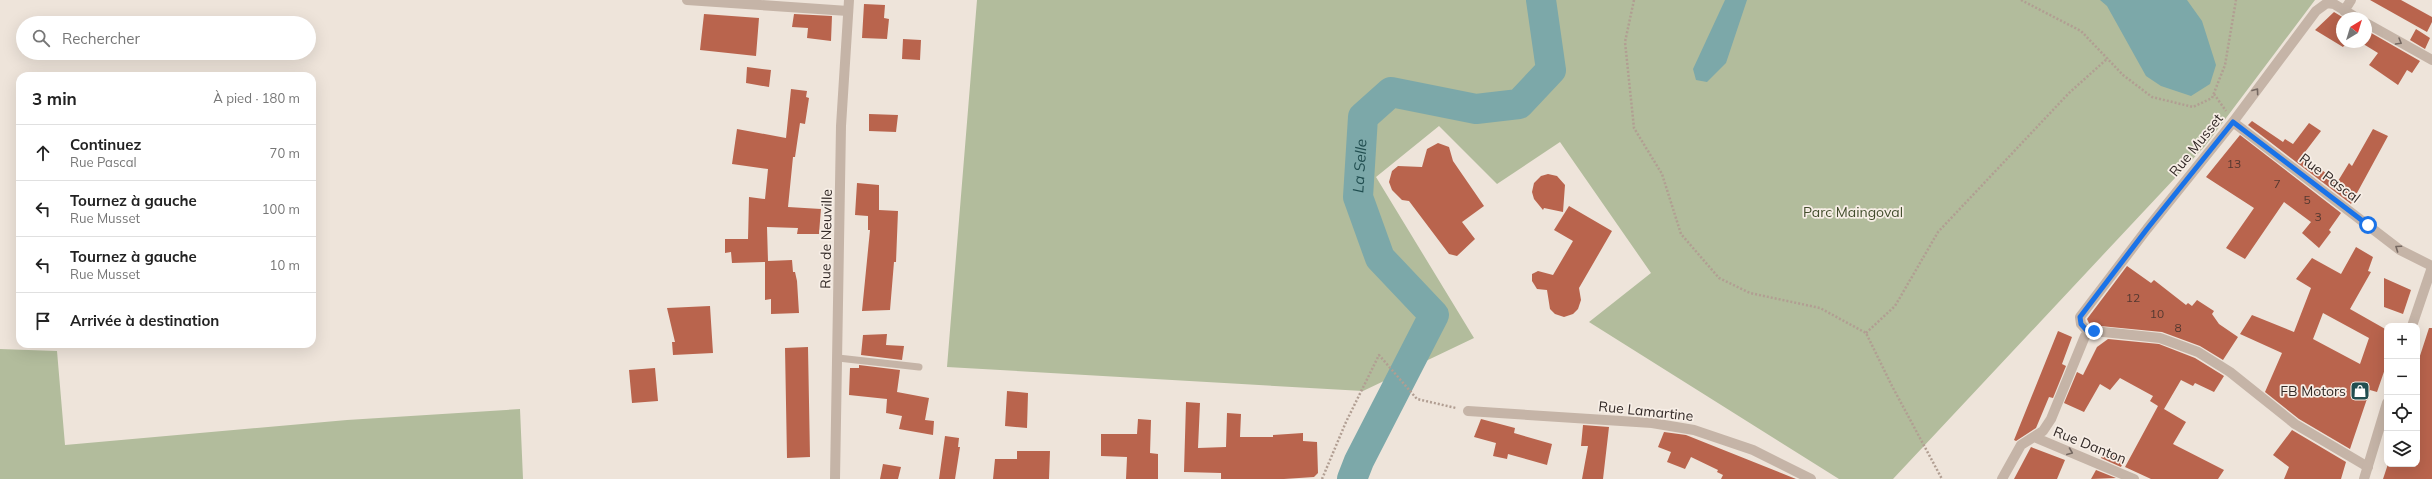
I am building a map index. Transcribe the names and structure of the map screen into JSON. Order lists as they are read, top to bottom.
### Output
{
  "streets": {
    "street": [
      "Rue Musset",
      "Rue Pascal",
      "Rue de Neuville",
      "Rue Lamartine",
      "Rue Danton"
    ]
  },
  "crossings": [
    ["Rue Musset", "Rue Pascal"]
  ],
  "one_way": ["Rue Musset", "Rue Pascal", "Rue Danton"],
  "water": ["La Selle"],
  "parks": ["Parc Maingoval"],
  "places": {
    "shop": ["FB Motors"]
  },
  "house_numbers": [
    "13",
    "7",
    "5",
    "3",
    "12",
    "10",
    "8"
  ],
  "north": "top right",
  "page": {
    "search": "Rechercher",
    "heading": ["3 min", "À pied · 180 m"],
    "list": [
      ["Continuez", "Rue Pascal", "70 m"],
      ["Tournez à gauche", "Rue Musset", "100 m"],
      ["Tournez à gauche", "Rue Musset", "10 m"],
      "Arrivée à destination"
    ],
    "map_buttons": ["+", "−"]
  }
}
